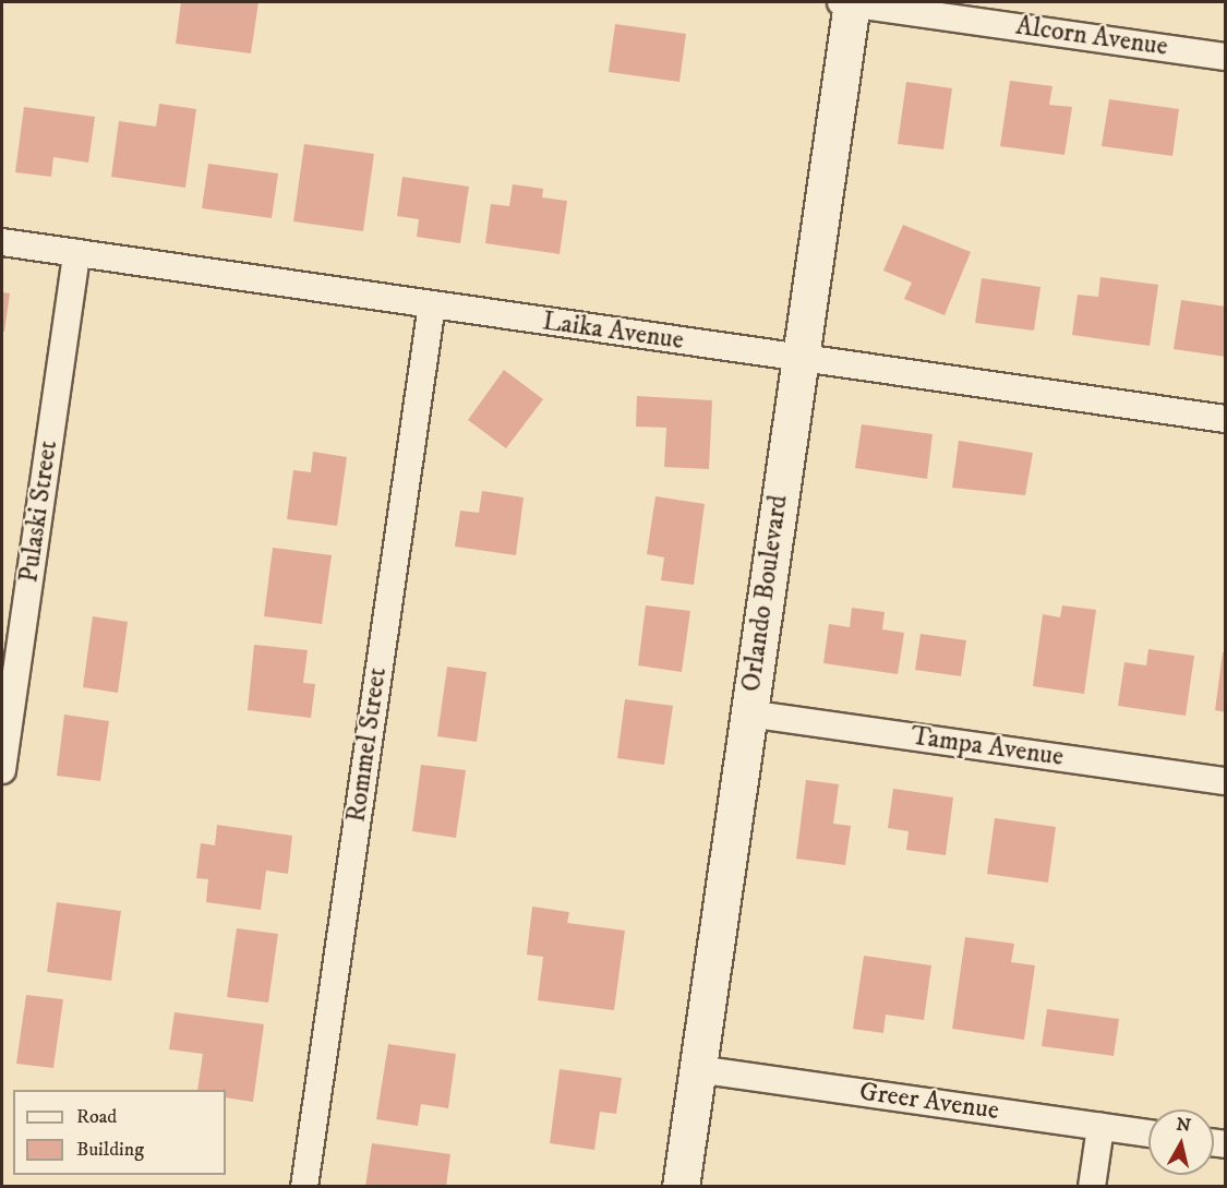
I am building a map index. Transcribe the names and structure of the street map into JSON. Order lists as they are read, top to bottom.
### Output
{
  "streets": {
    "street": [
      "Alcorn Avenue",
      "Laika Avenue",
      "Pulaski Street",
      "Orlando Boulevard",
      "Rommel Street",
      "Tampa Avenue",
      "Greer Avenue"
    ]
  },
  "crossings": [
    ["Alcorn Avenue", "Orlando Boulevard"],
    ["Laika Avenue", "Pulaski Street"],
    ["Laika Avenue", "Orlando Boulevard"],
    ["Laika Avenue", "Rommel Street"],
    ["Orlando Boulevard", "Tampa Avenue"],
    ["Orlando Boulevard", "Greer Avenue"]
  ],
  "legend": ["Road", "Building"],
  "north": "top"
}
